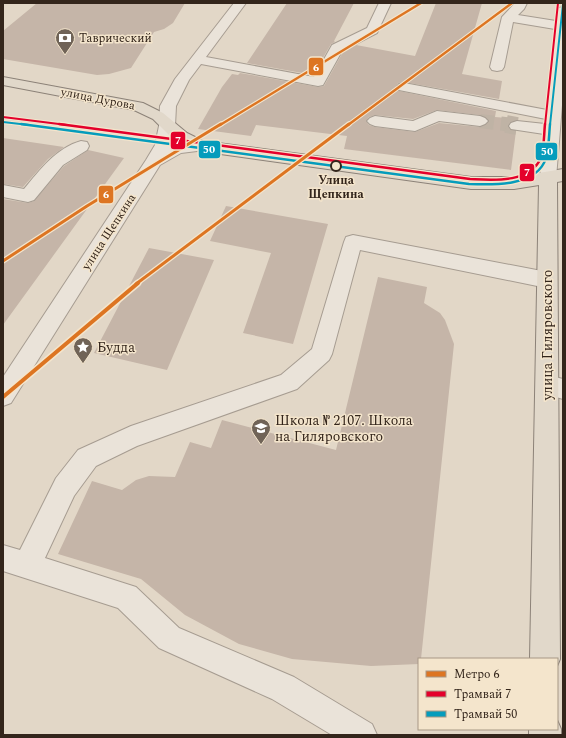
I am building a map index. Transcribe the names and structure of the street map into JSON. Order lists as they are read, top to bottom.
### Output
{
  "streets": {
    "main road": ["улица Дурова", "улица Гиляровского"],
    "street": ["улица Щепкина"]
  },
  "crossings": [
    ["улица Дурова", "улица Щепкина"],
    ["улица Дурова", "улица Гиляровского"]
  ],
  "places": {
    "bank": ["Таврический"],
    "other": ["Улица Щепкина"],
    "place": ["Будда"],
    "school or university": ["Школа № 2107. Школа на Гиляровского"]
  },
  "lines": ["metro line 6", "tram line 7", "tram line 50"],
  "legend": ["Метро 6", "Трамвай 7", "Трамвай 50"]
}
